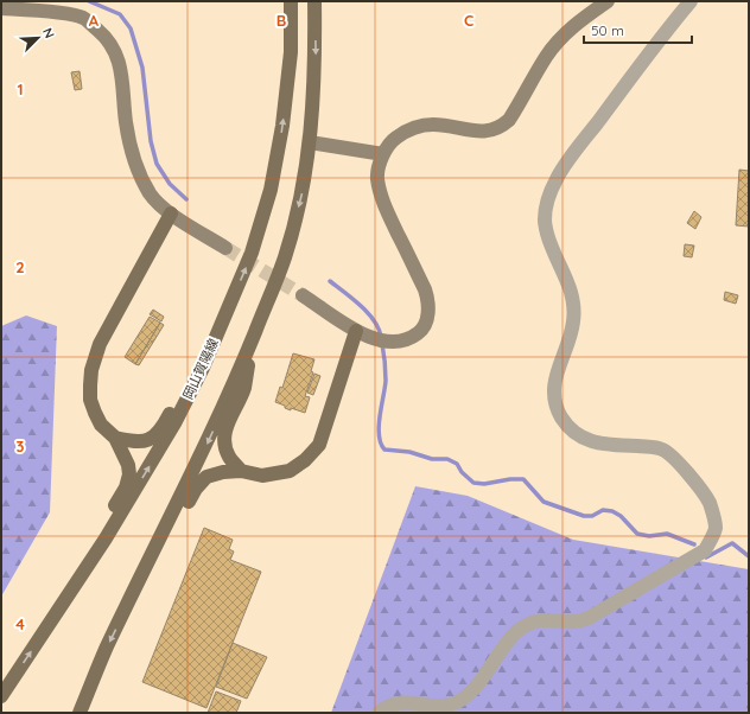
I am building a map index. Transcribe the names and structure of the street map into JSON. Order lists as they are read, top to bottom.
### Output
{
  "streets": {
    "main road": ["岡山賀陽線"]
  },
  "scale_bar": "50 m",
  "north": "top right",
  "grid": {
    "columns": ["A", "B", "C"],
    "rows": [
      "1",
      "2",
      "3",
      "4"
    ]
  }
}
